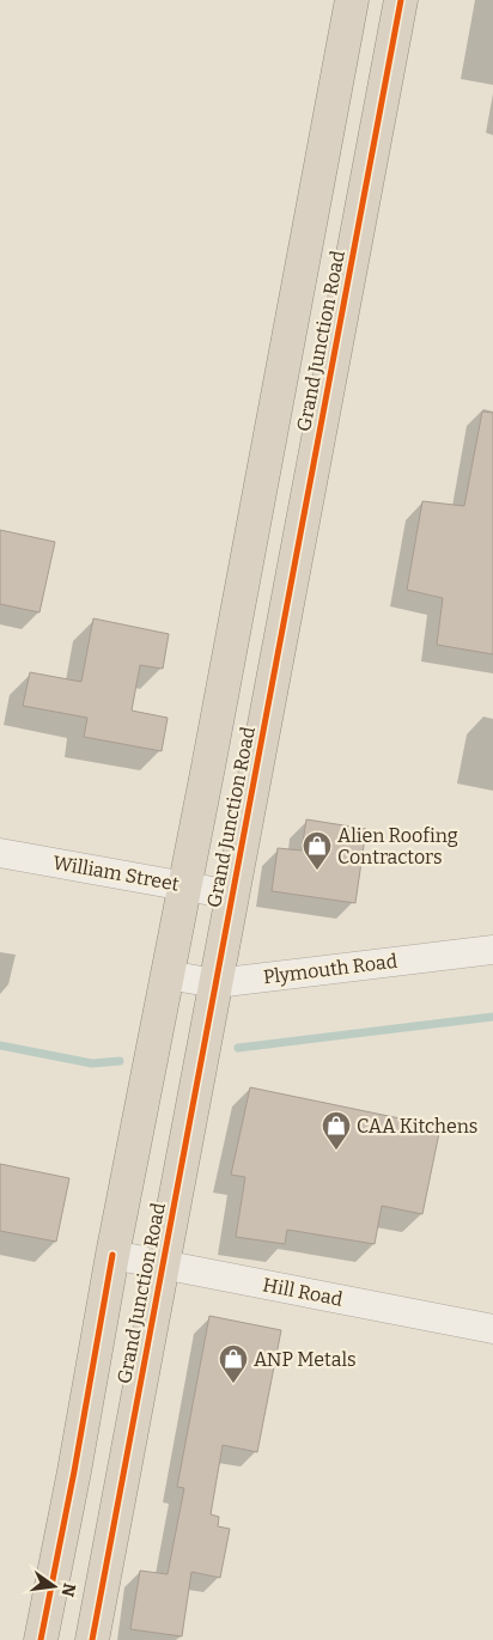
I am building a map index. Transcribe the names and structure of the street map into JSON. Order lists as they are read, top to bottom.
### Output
{
  "streets": {
    "highway": ["Grand Junction Road"],
    "street": ["William Street", "Plymouth Road", "Hill Road"]
  },
  "crossings": [
    ["Grand Junction Road", "William Street"],
    ["Grand Junction Road", "Plymouth Road"],
    ["Grand Junction Road", "Hill Road"]
  ],
  "places": {
    "shop": ["Alien Roofing Contractors", "CAA Kitchens", "ANP Metals"]
  },
  "north": "right"
}
